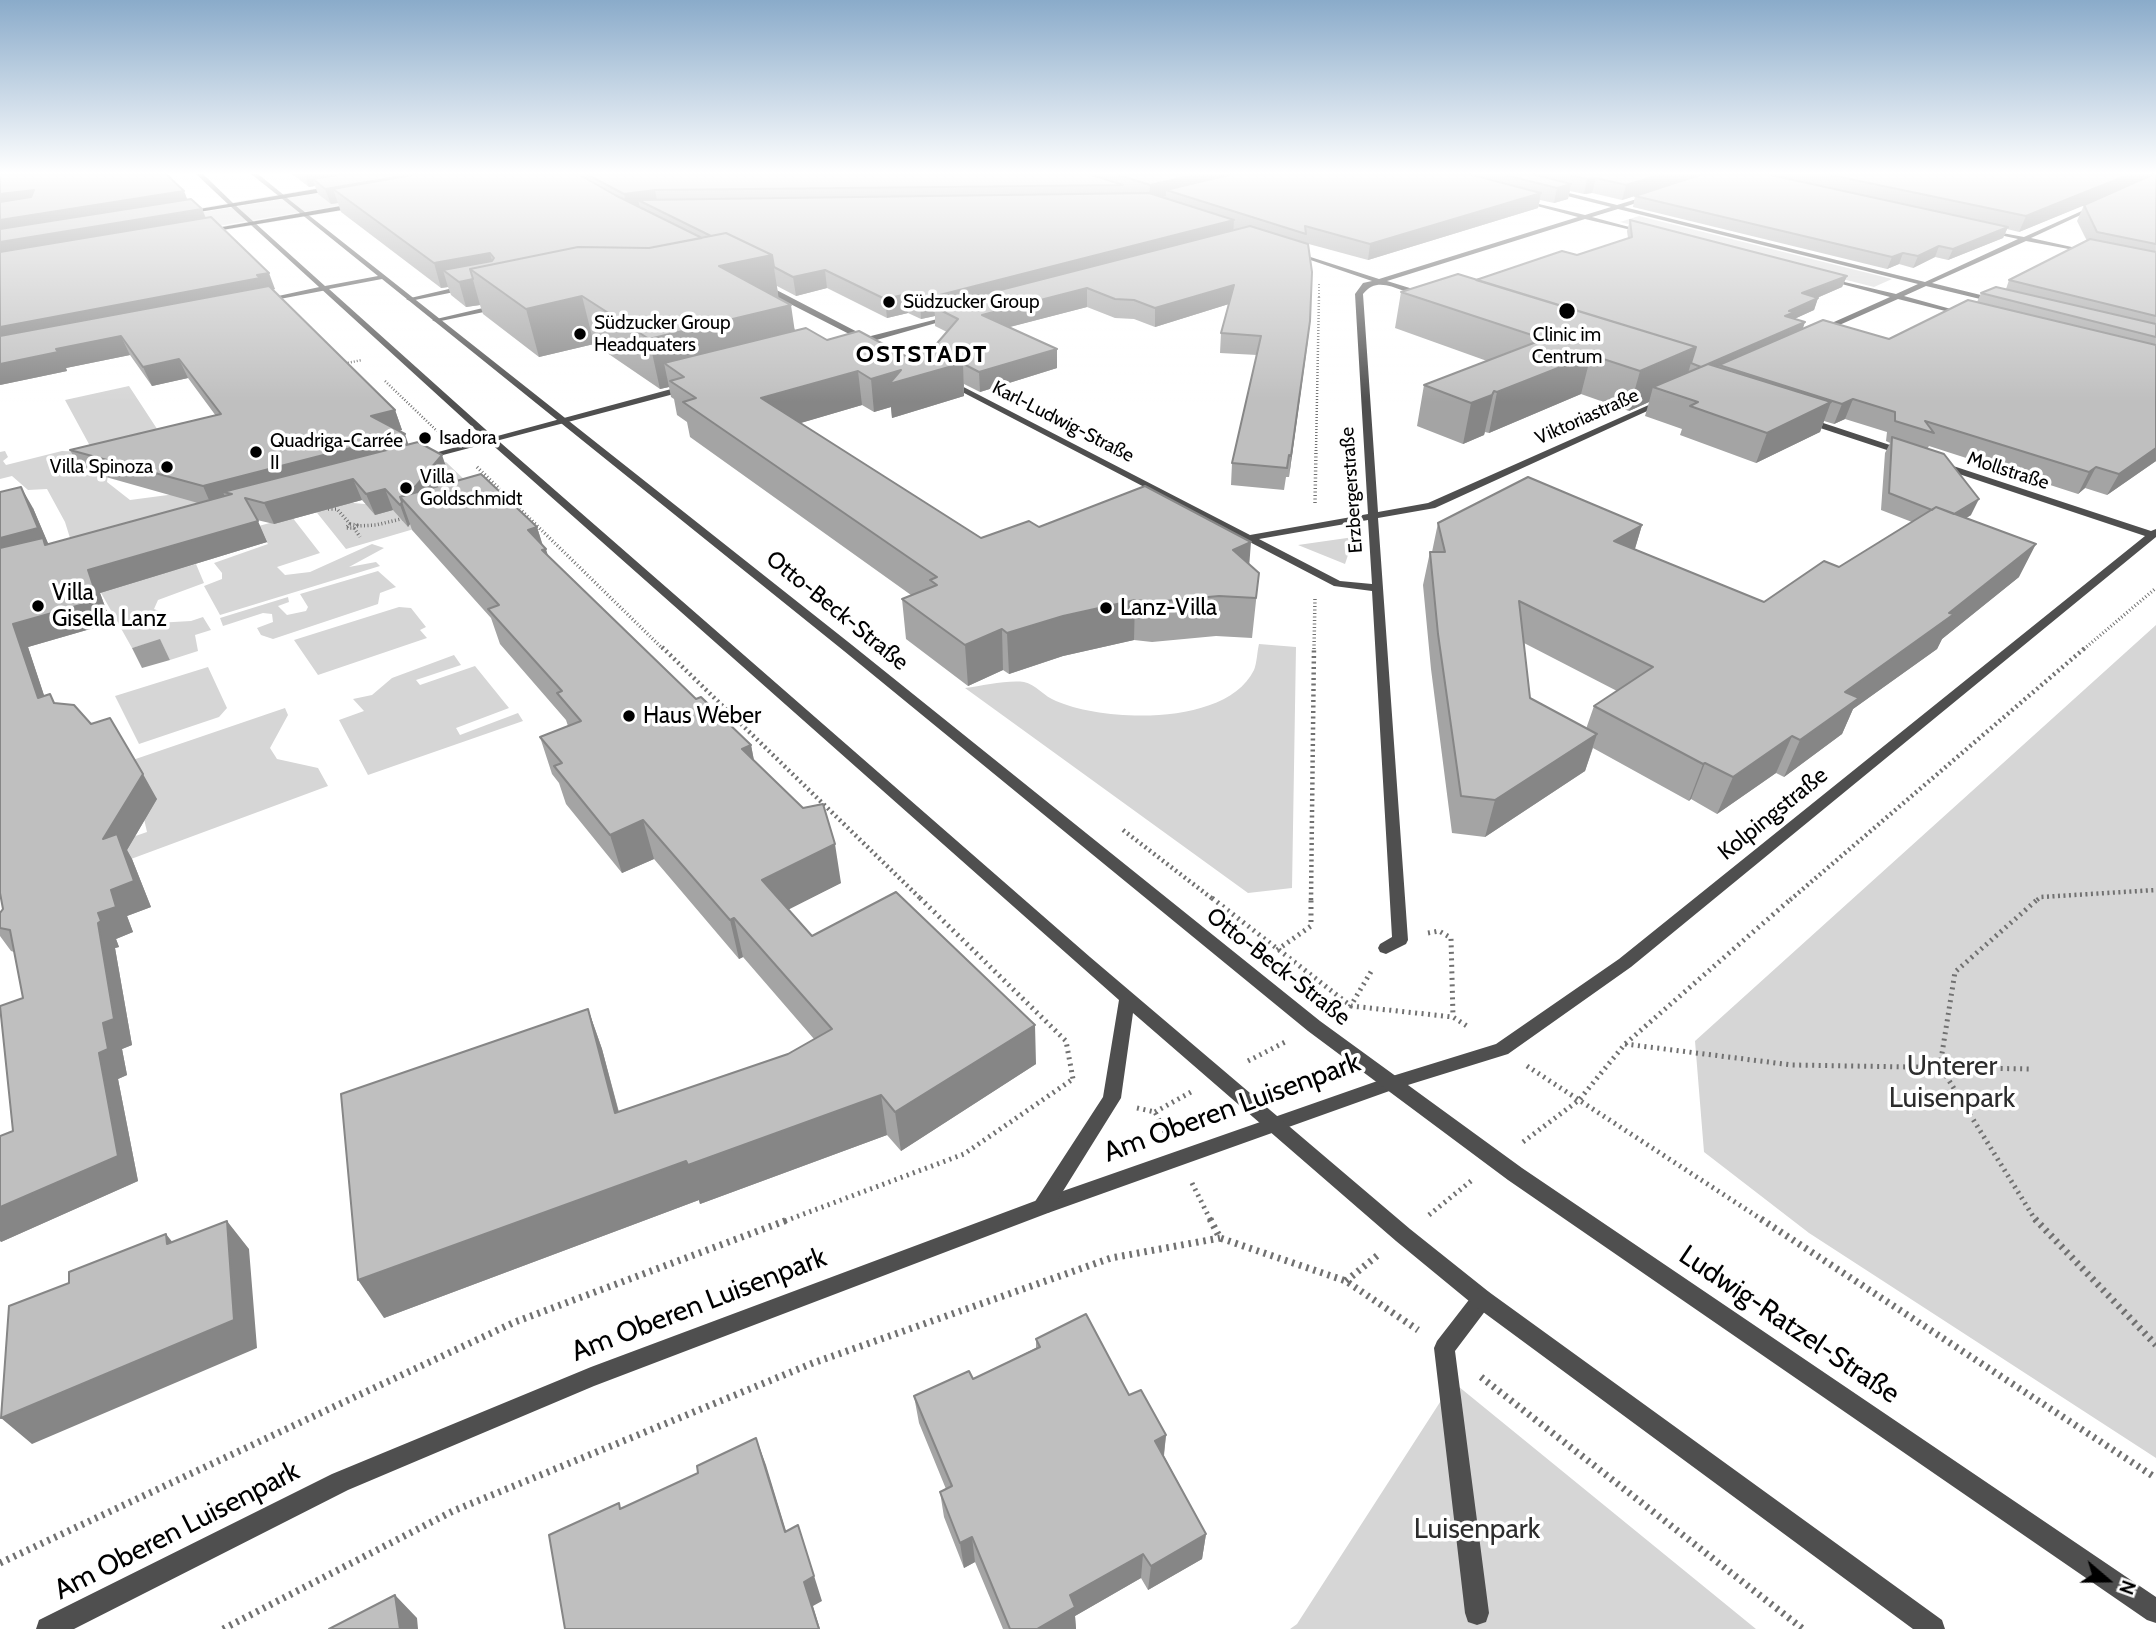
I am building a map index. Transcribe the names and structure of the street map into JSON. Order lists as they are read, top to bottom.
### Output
{
  "streets": {
    "street": [
      "Viktoriastraße",
      "Karl-Ludwig-Straße",
      "Mollstraße",
      "Erzbergerstraße",
      "Otto-Beck-Straße",
      "Kolpingstraße",
      "Am Oberen Luisenpark",
      "Ludwig-Ratzel-Straße"
    ]
  },
  "crossings": [
    ["Viktoriastraße", "Karl-Ludwig-Straße"],
    ["Viktoriastraße", "Erzbergerstraße"],
    ["Karl-Ludwig-Straße", "Erzbergerstraße"],
    ["Mollstraße", "Kolpingstraße"],
    ["Otto-Beck-Straße", "Kolpingstraße"],
    ["Otto-Beck-Straße", "Am Oberen Luisenpark"],
    ["Otto-Beck-Straße", "Ludwig-Ratzel-Straße"],
    ["Kolpingstraße", "Am Oberen Luisenpark"],
    ["Kolpingstraße", "Ludwig-Ratzel-Straße"],
    ["Am Oberen Luisenpark", "Ludwig-Ratzel-Straße"]
  ],
  "districts": ["OSTSTADT"],
  "parks": ["Unterer Luisenpark", "Luisenpark"],
  "places": [
    "Südzucker Group",
    "Clinic im Centrum",
    "Südzucker Group Headquaters",
    "Isadora",
    "Quadriga-Carrée II",
    "Villa Spinoza",
    "Villa Goldschmidt",
    "Villa Gisella Lanz",
    "Lanz-Villa",
    "Haus Weber"
  ],
  "north": "right"
}
